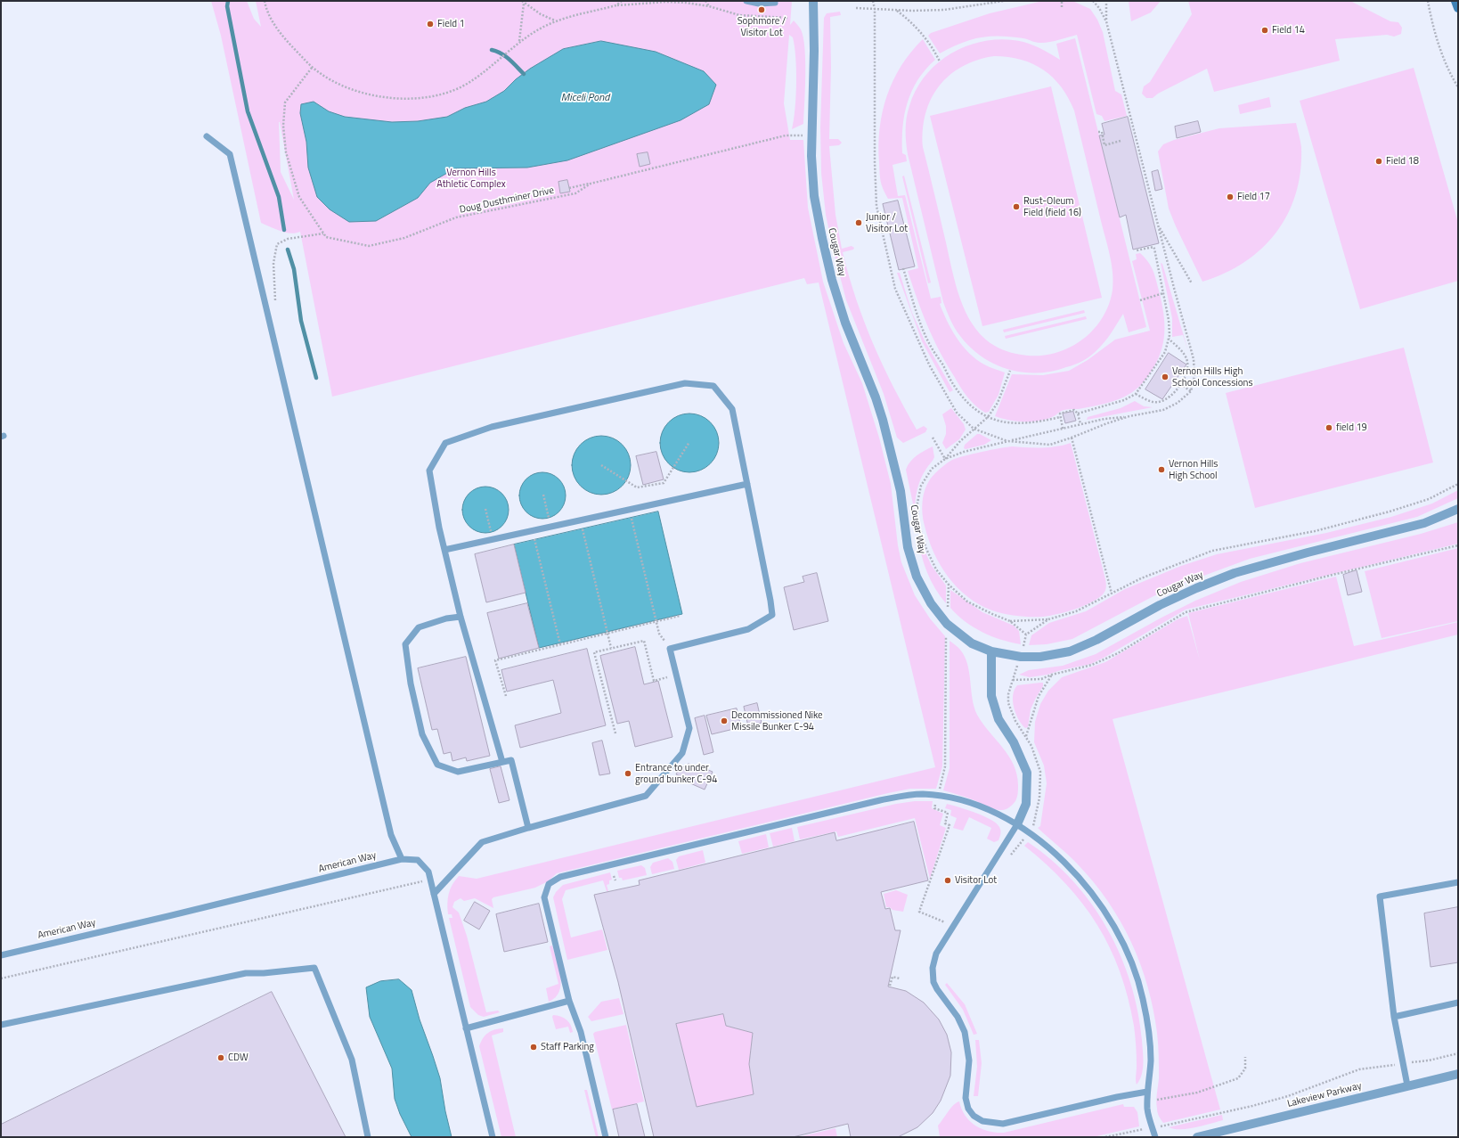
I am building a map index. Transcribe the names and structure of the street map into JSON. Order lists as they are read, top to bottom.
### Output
{
  "streets": {
    "street": ["Cougar Way", "Lakeview Parkway"],
    "lane": ["American Way"],
    "path": ["Doug Dusthminer Drive"]
  },
  "crossings": [
    ["Doug Dusthminer Drive", "Cougar Way"]
  ],
  "water": ["Miceli Pond"],
  "parks": ["Vernon Hills Athletic Complex"],
  "places": [
    "Sophmore / Visitor Lot",
    "Field 1",
    "Field 14",
    "Field 18",
    "Field 17",
    "Rust-Oleum Field (field 16)",
    "Junior / Visitor Lot",
    "Vernon Hills High School Concessions",
    "field 19",
    "Vernon Hills High School",
    "Decommissioned Nike Missile Bunker C-94",
    "Entrance to under ground bunker C-94",
    "Visitor Lot",
    "Staff Parking",
    "CDW"
  ]
}
